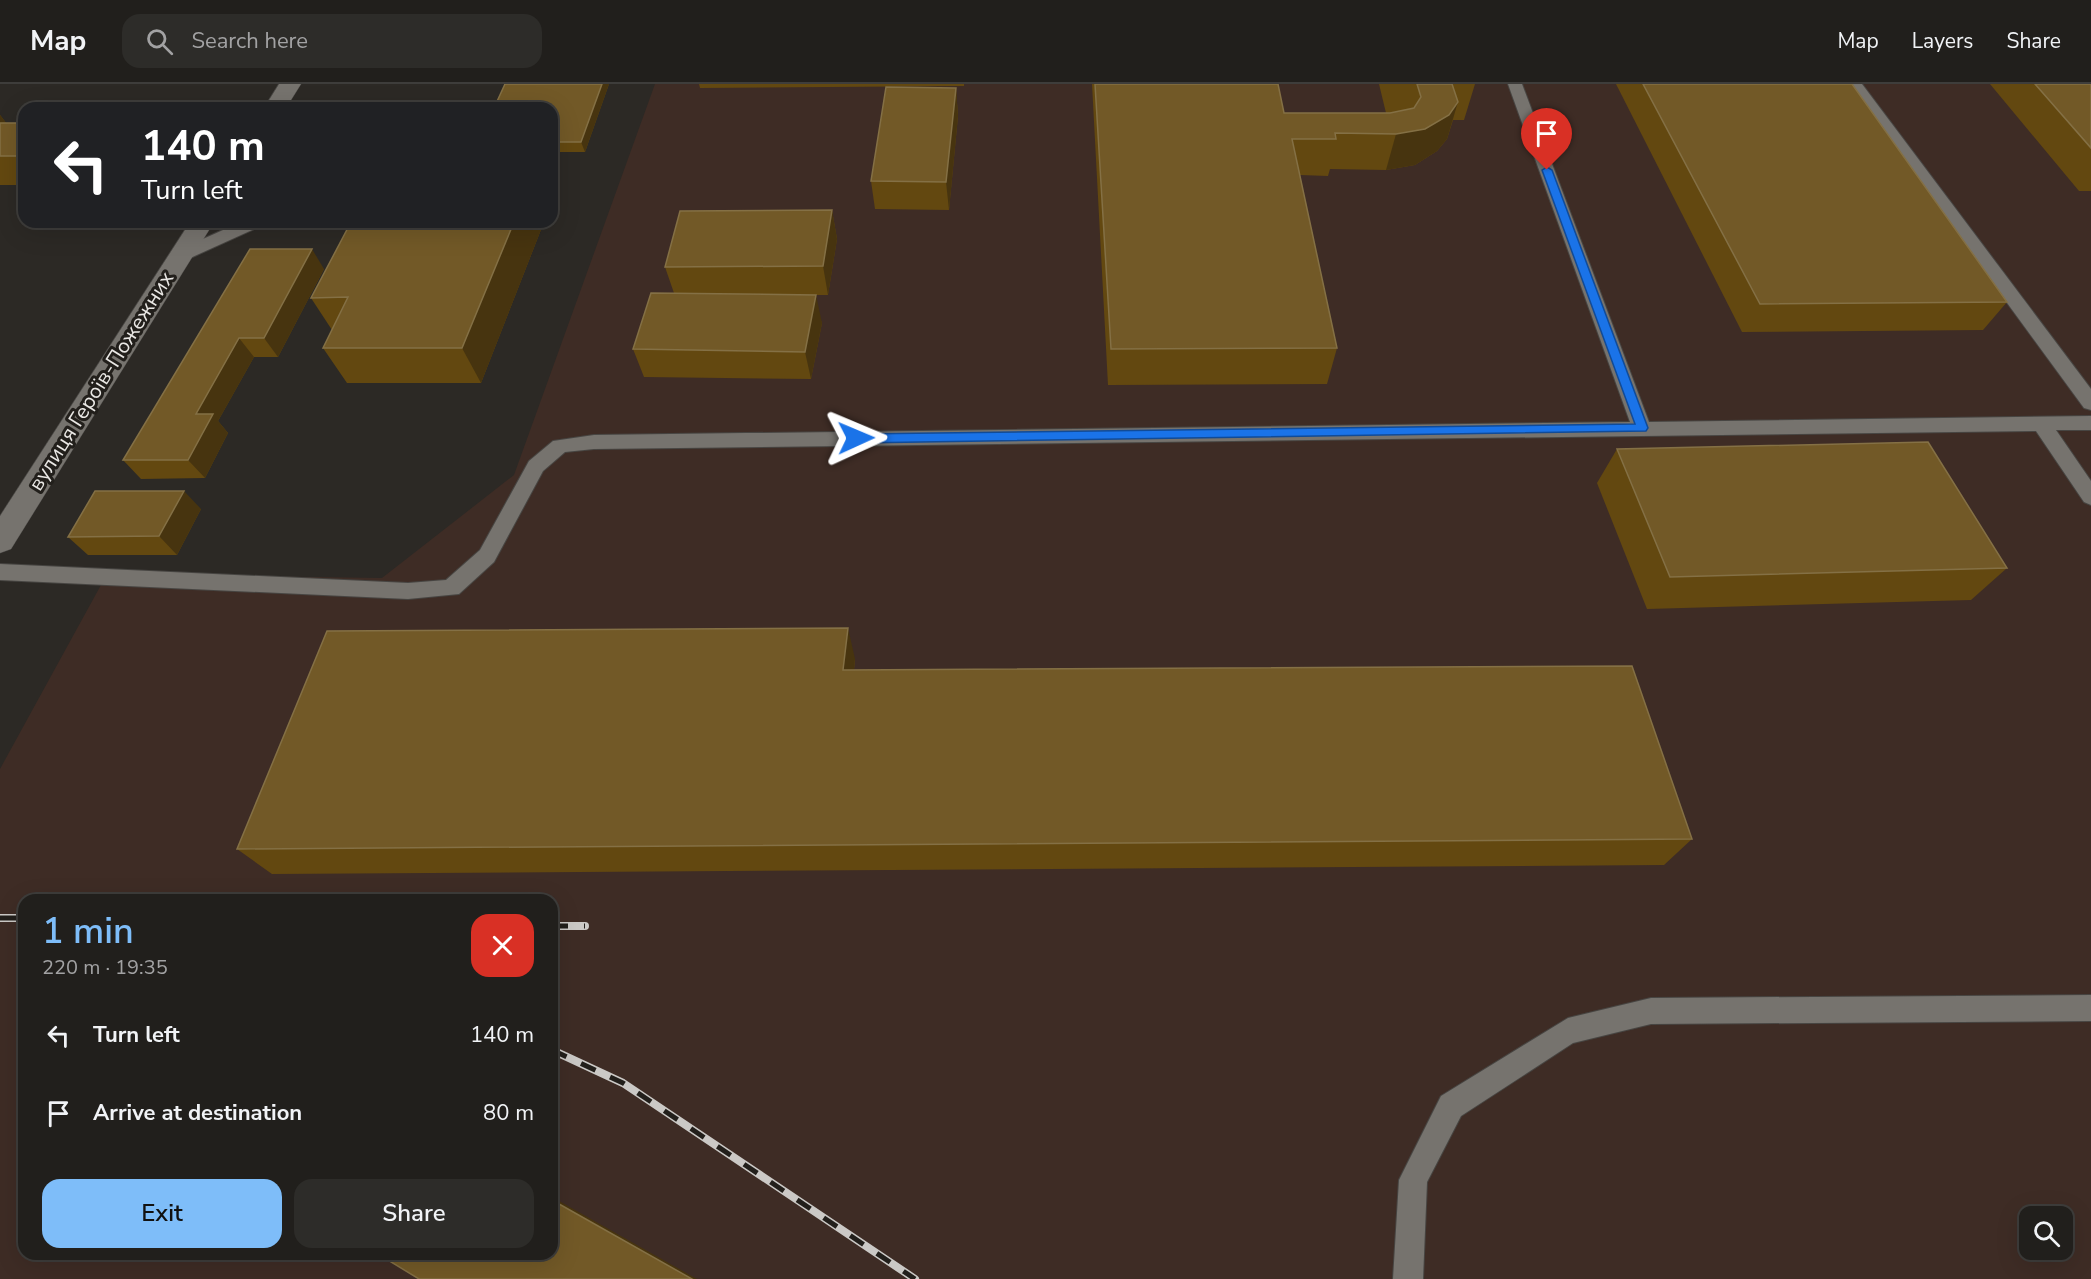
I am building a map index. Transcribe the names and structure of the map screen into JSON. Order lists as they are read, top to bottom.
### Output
{
  "streets": {
    "street": ["вулиця Героїв-Пожежних"]
  },
  "page": {
    "header": "Map",
    "search": "Search here",
    "nav": ["Map", "Layers", "Share"],
    "turn": ["140 m", "Turn left"],
    "heading": ["1 min", "220 m · 19:35"],
    "list": [
      {
        "name": "Turn left",
        "value": "140 m"
      },
      {
        "name": "Arrive at destination",
        "value": "80 m"
      }
    ],
    "buttons": ["Exit", "Share"]
  }
}
